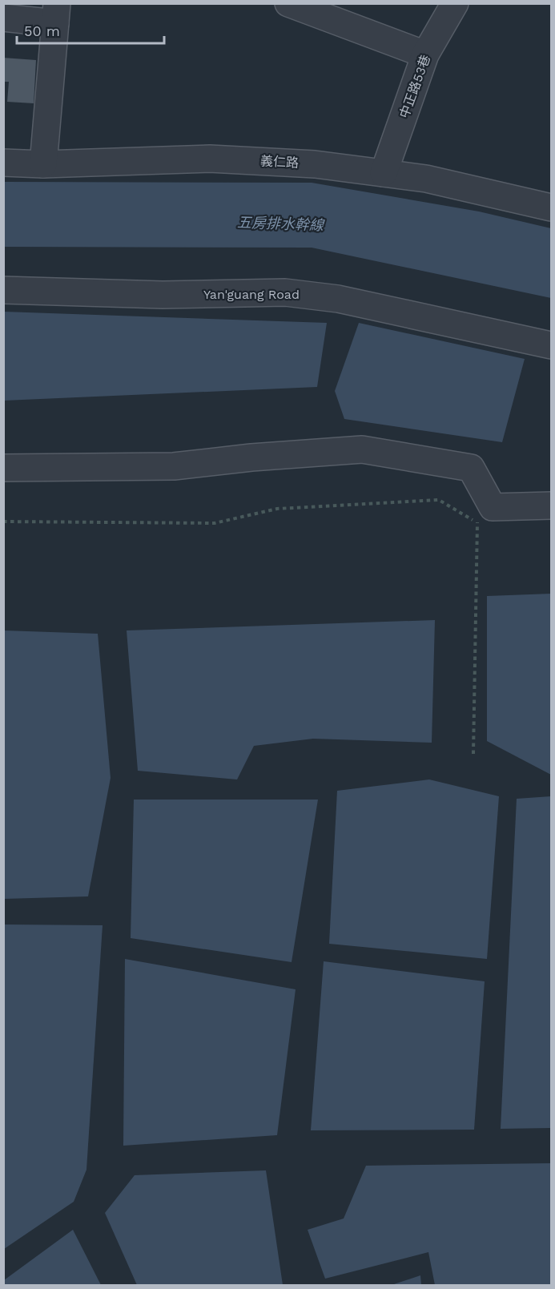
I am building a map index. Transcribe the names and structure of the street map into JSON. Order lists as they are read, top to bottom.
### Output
{
  "streets": {
    "street": ["中正路53巷", "義仁路", "Yan'guang Road"]
  },
  "crossings": [
    ["中正路53巷", "義仁路"]
  ],
  "water": ["五房排水幹線"],
  "scale_bar": "50 m"
}
